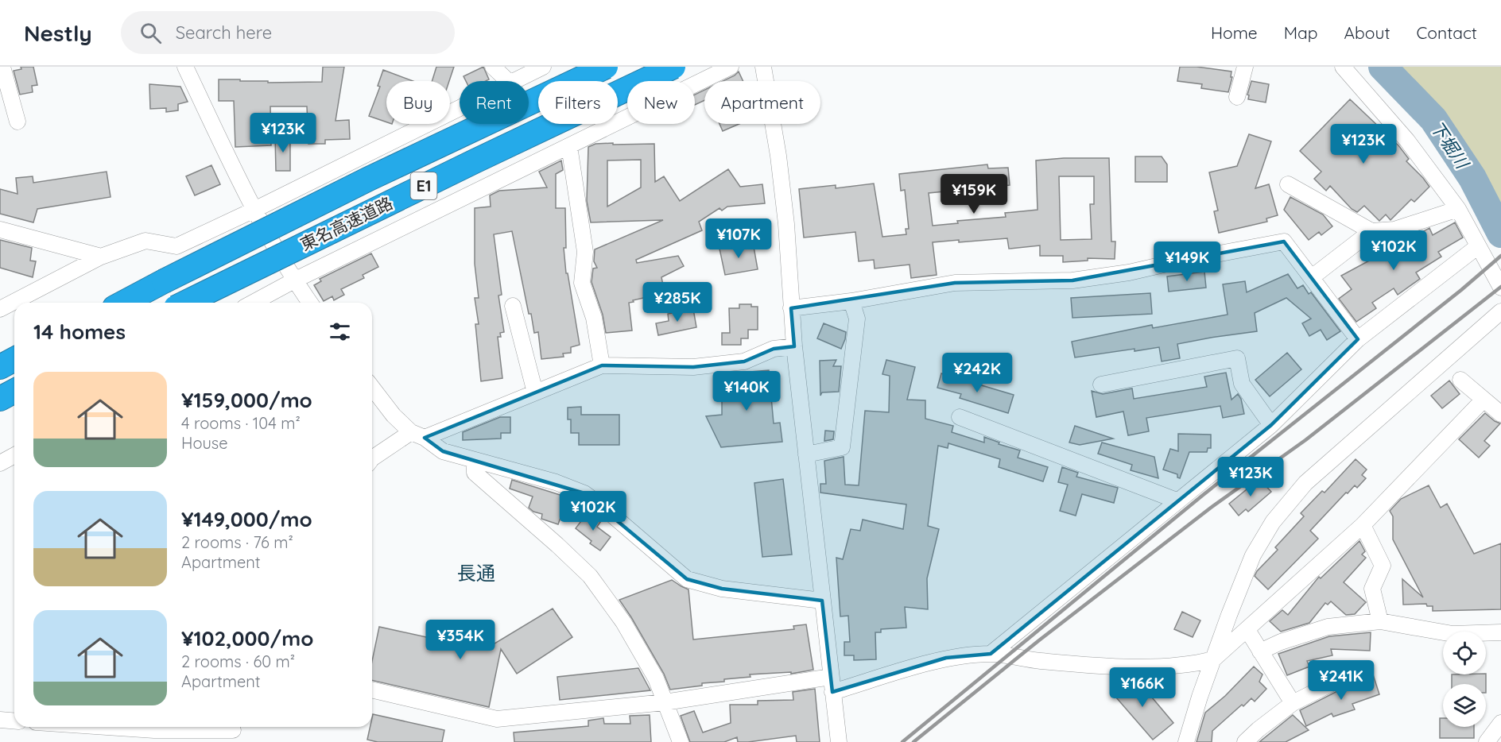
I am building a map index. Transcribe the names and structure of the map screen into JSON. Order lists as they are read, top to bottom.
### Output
{
  "streets": {
    "highway": ["E1", "東名高速道路"]
  },
  "districts": ["長通"],
  "water": ["下堀川"],
  "page": {
    "header": "Nestly",
    "search": "Search here",
    "nav": [
      "Home",
      "Map",
      "About",
      "Contact"
    ],
    "chip": [
      "Buy",
      "Rent",
      "Filters",
      "New",
      "Apartment"
    ],
    "price": [
      "¥123K",
      "¥123K",
      "¥159K",
      "¥107K",
      "¥102K",
      "¥149K",
      "¥285K",
      "¥242K",
      "¥140K",
      "¥123K",
      "¥102K",
      "¥354K",
      "¥241K",
      "¥166K"
    ],
    "heading": "14 homes",
    "list": [
      {
        "name": "¥159,000/mo",
        "note": "4 rooms · 104 m² · House"
      },
      {
        "name": "¥149,000/mo",
        "note": "2 rooms · 76 m² · Apartment"
      },
      {
        "name": "¥102,000/mo",
        "note": "2 rooms · 60 m² · Apartment"
      }
    ]
  }
}
